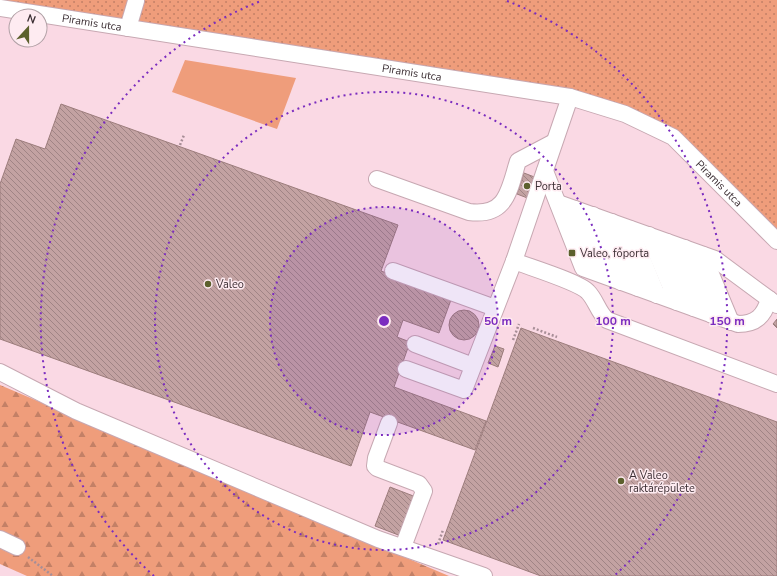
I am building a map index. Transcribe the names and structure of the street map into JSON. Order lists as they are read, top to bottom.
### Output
{
  "streets": {
    "street": ["Piramis utca"]
  },
  "places": {
    "other": ["Porta", "Valeo", "A Valeo raktárépülete"],
    "transit": ["Valeo, főporta"]
  },
  "north": "top",
  "rings": ["50 m", "100 m", "150 m"]
}
